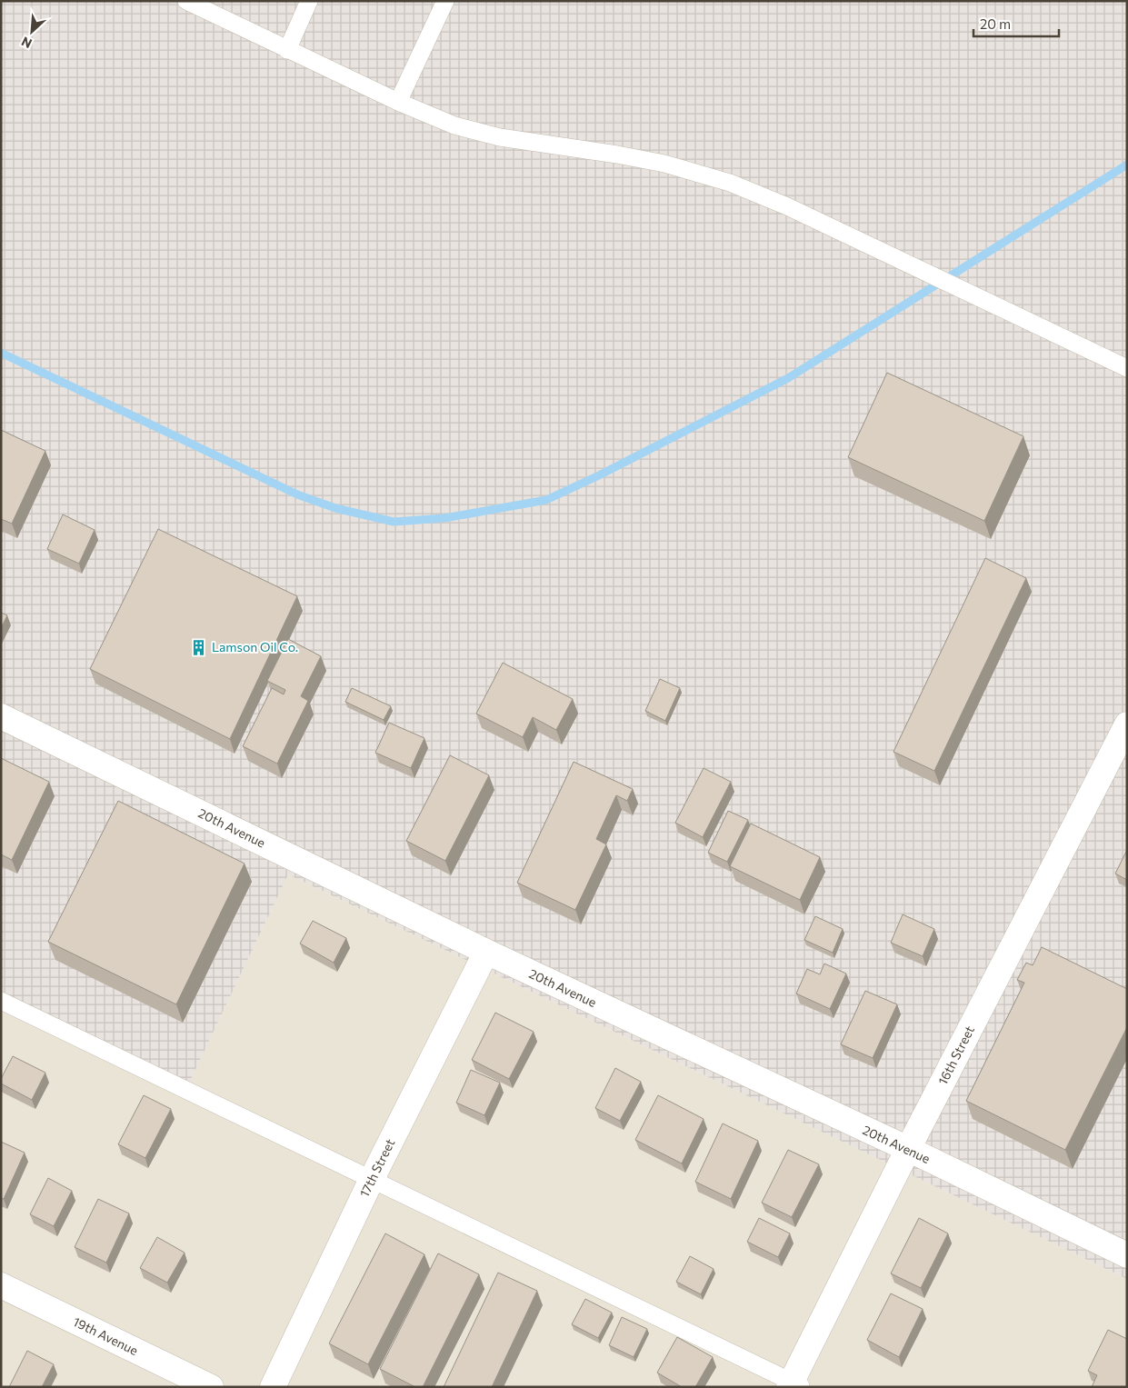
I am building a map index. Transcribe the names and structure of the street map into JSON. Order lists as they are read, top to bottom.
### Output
{
  "streets": {
    "street": [
      "20th Avenue",
      "16th Street",
      "17th Street",
      "19th Avenue"
    ]
  },
  "crossings": [
    ["20th Avenue", "16th Street"],
    ["20th Avenue", "17th Street"]
  ],
  "places": {
    "building": ["Lamson Oil Co."]
  },
  "scale_bar": "20 m",
  "north": "bottom left"
}
